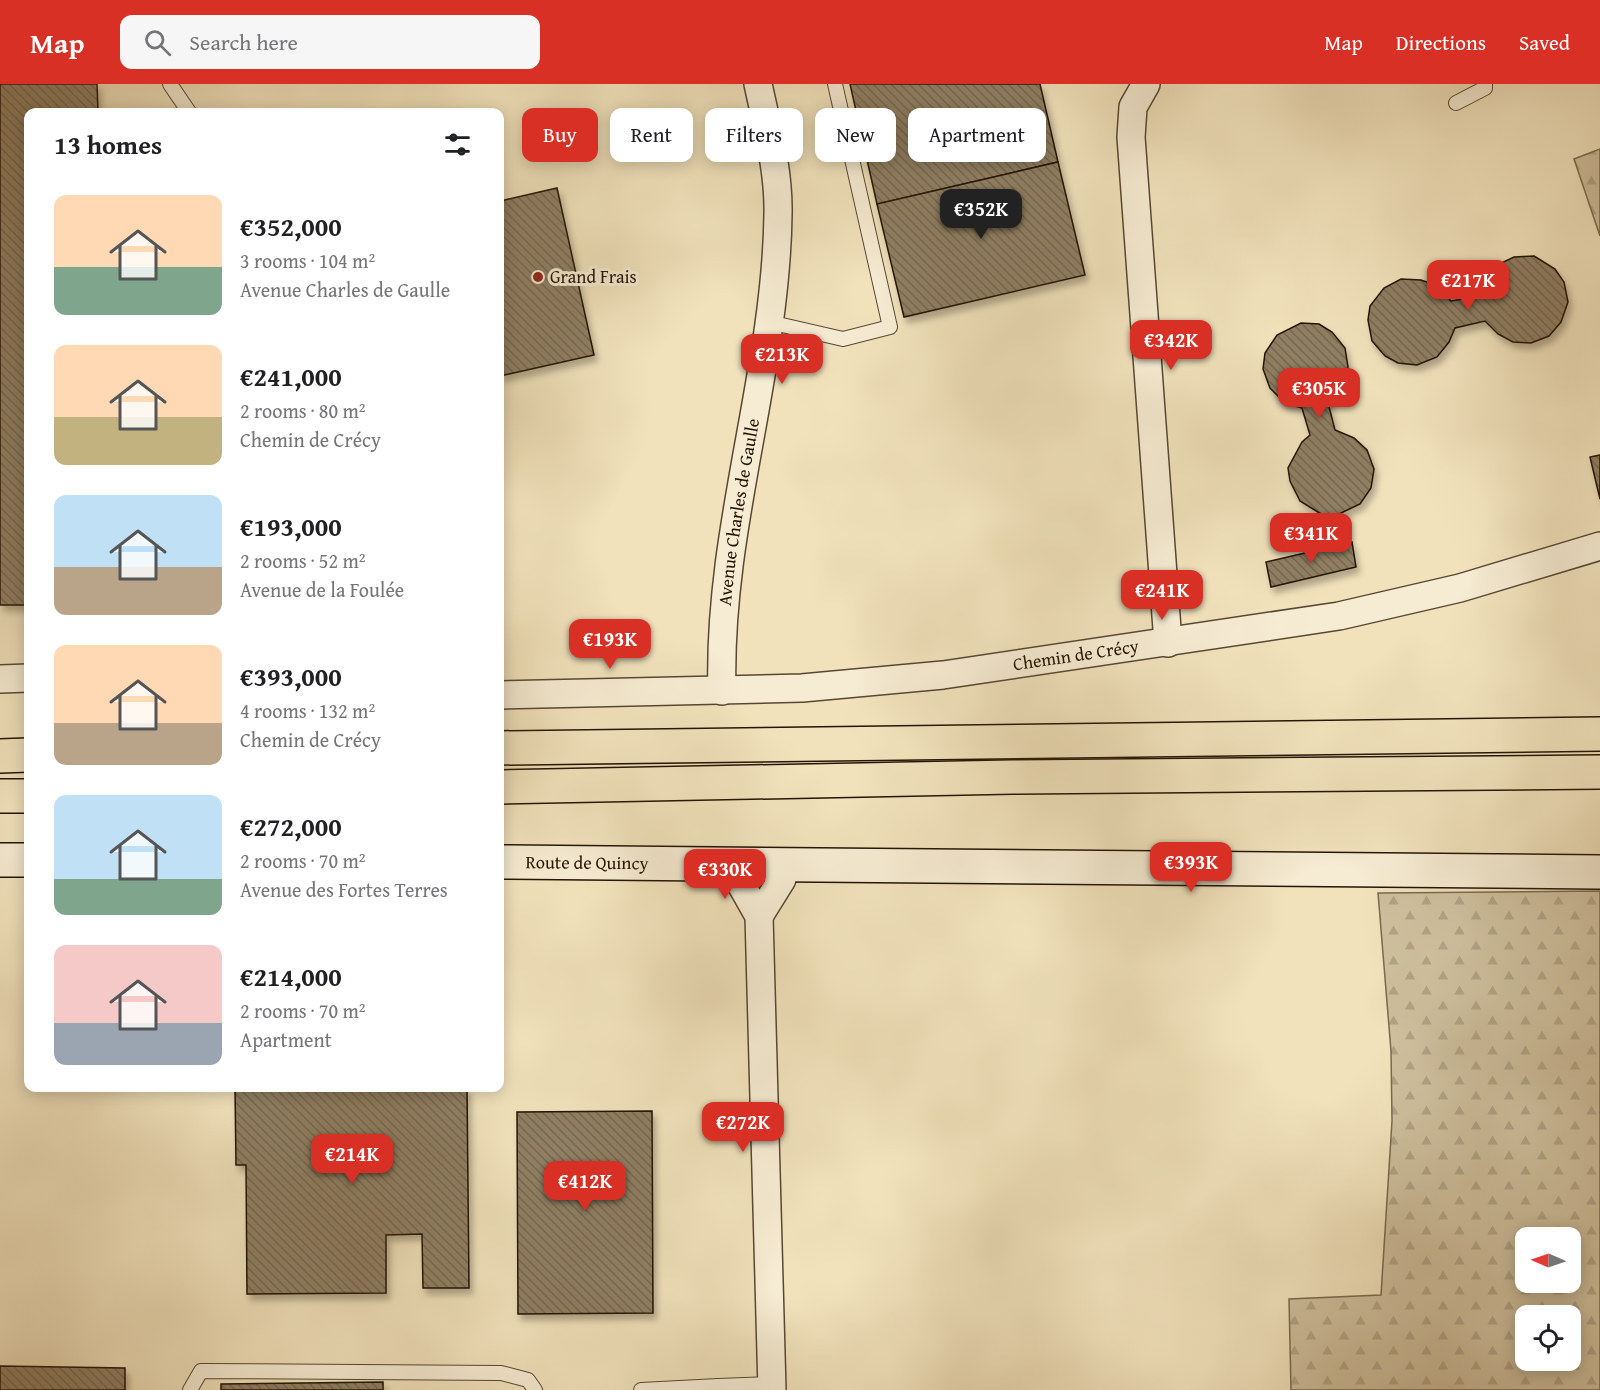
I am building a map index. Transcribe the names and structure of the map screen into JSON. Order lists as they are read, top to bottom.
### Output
{
  "streets": {
    "street": ["Avenue Charles de Gaulle", "Chemin de Crécy", "Route de Quincy"]
  },
  "crossings": [
    ["Avenue Charles de Gaulle", "Chemin de Crécy"]
  ],
  "places": ["Grand Frais"],
  "north": "left",
  "page": {
    "header": "Map",
    "search": "Search here",
    "nav": ["Map", "Directions", "Saved"],
    "chip": [
      "Buy",
      "Rent",
      "Filters",
      "New",
      "Apartment"
    ],
    "heading": "13 homes",
    "list": [
      {
        "name": "€352,000",
        "note": "3 rooms · 104 m² · Avenue Charles de Gaulle"
      },
      {
        "name": "€241,000",
        "note": "2 rooms · 80 m² · Chemin de Crécy"
      },
      {
        "name": "€193,000",
        "note": "2 rooms · 52 m² · Avenue de la Foulée"
      },
      {
        "name": "€393,000",
        "note": "4 rooms · 132 m² · Chemin de Crécy"
      },
      {
        "name": "€272,000",
        "note": "2 rooms · 70 m² · Avenue des Fortes Terres"
      },
      {
        "name": "€214,000",
        "note": "2 rooms · 70 m² · Apartment"
      }
    ],
    "price": [
      "€352K",
      "€217K",
      "€342K",
      "€213K",
      "€305K",
      "€341K",
      "€241K",
      "€193K",
      "€393K",
      "€330K",
      "€272K",
      "€214K",
      "€412K"
    ]
  }
}
